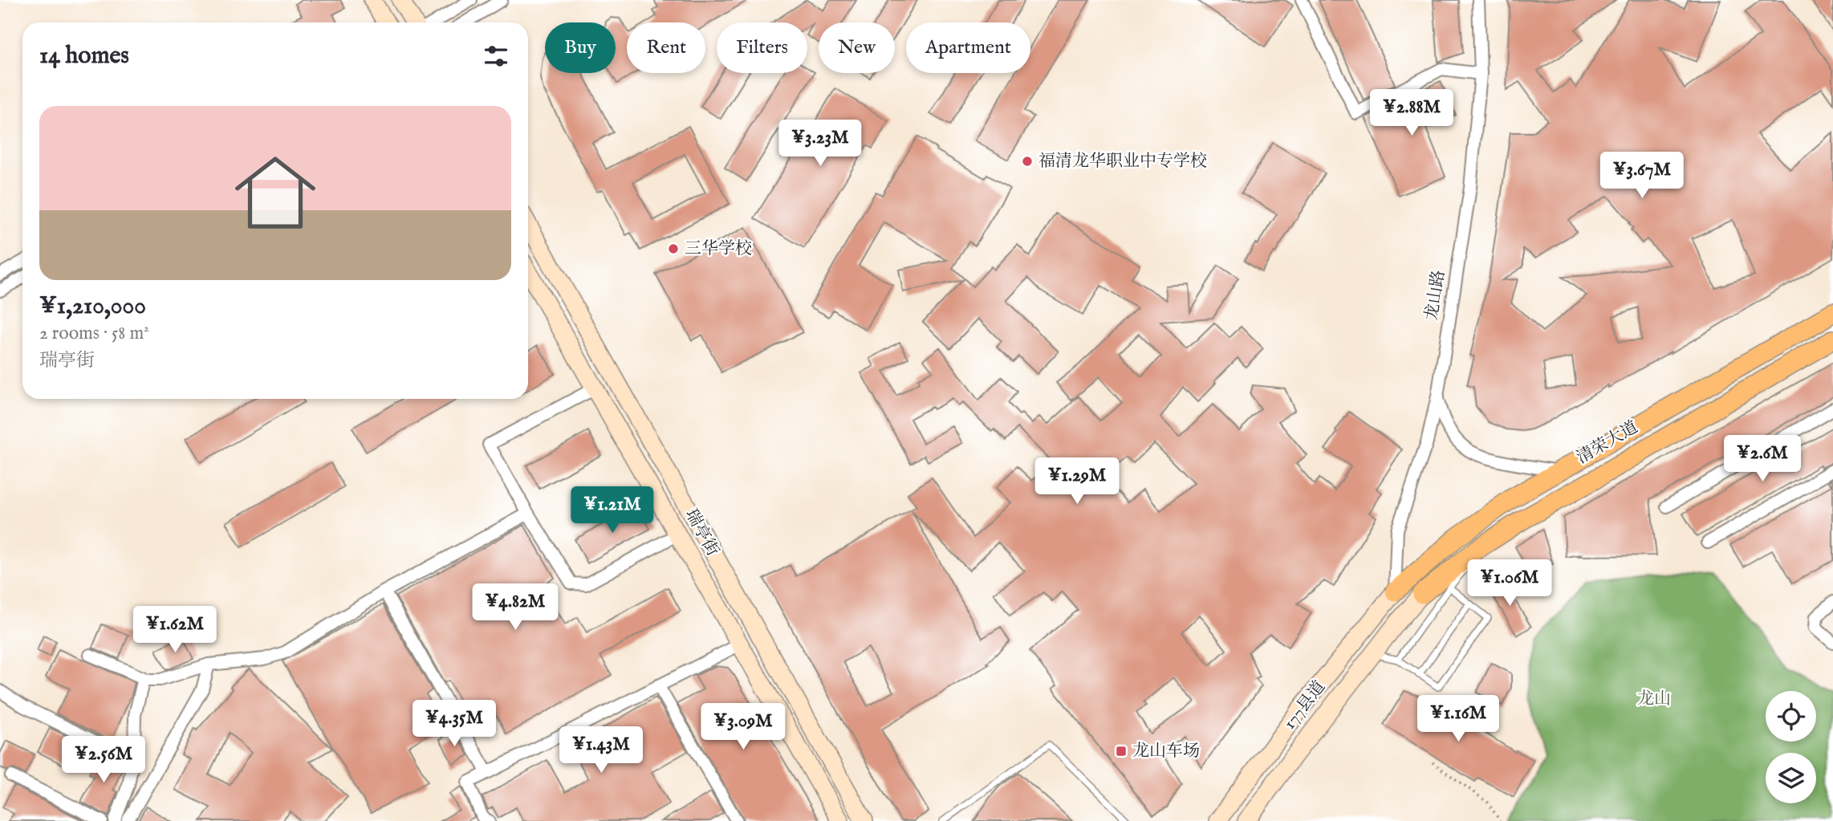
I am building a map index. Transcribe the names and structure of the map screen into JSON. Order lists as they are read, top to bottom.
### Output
{
  "streets": {
    "main road": ["清荣大道", "瑞亭街", "177县道"],
    "street": ["龙山路"]
  },
  "crossings": [
    ["龙山路", "清荣大道"],
    ["龙山路", "177县道"],
    ["清荣大道", "177县道"]
  ],
  "parks": ["龙山"],
  "places": {
    "other": ["福清龙华职业中专学校", "三华学校"],
    "transit": ["龙山车场"]
  },
  "page": {
    "chip": [
      "Buy",
      "Rent",
      "Filters",
      "New",
      "Apartment"
    ],
    "heading": "14 homes",
    "price": [
      "¥2.88M",
      "¥3.23M",
      "¥3.67M",
      "¥2.6M",
      "¥1.29M",
      "¥1.21M",
      "¥1.06M",
      "¥4.82M",
      "¥1.62M",
      "¥1.16M",
      "¥4.35M",
      "¥3.09M",
      "¥1.43M",
      "¥2.56M"
    ],
    "list": [
      {
        "name": "¥1,210,000",
        "note": "2 rooms · 58 m² · 瑞亭街"
      }
    ]
  }
}
